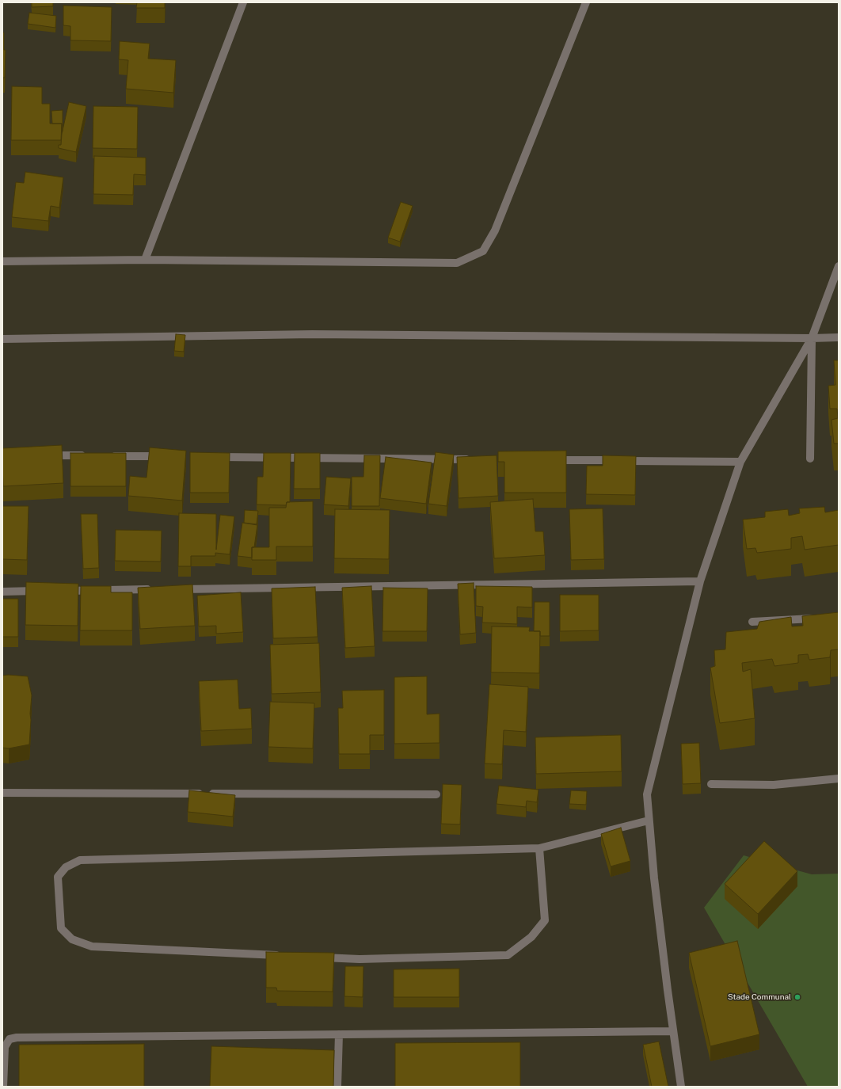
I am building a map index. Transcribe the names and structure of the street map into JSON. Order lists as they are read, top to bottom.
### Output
{
  "places": ["Stade Communal"]
}
